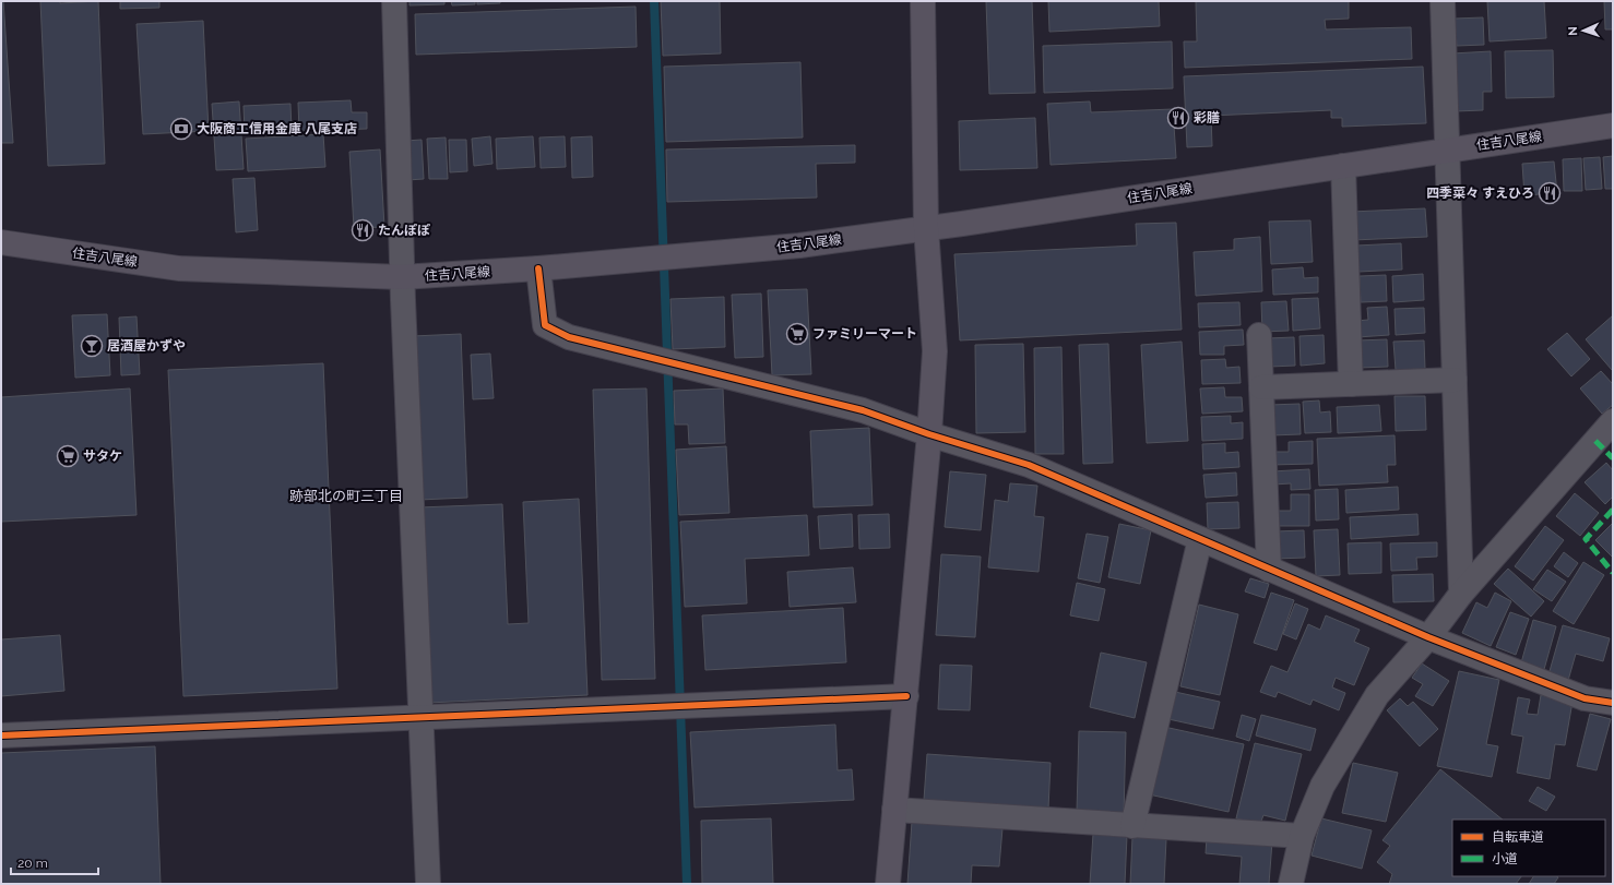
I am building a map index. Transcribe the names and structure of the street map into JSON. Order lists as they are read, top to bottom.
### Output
{
  "streets": {
    "main road": ["住吉八尾線"]
  },
  "districts": ["跡部北の町三丁目"],
  "places": {
    "restaurant": ["彩膳", "四季菜々 すえひろ", "たんぽぽ"],
    "bank": ["大阪商工信用金庫 八尾支店"],
    "supermarket": ["ファミリーマート", "サタケ"],
    "bar": ["居酒屋かずや"]
  },
  "legend": ["自転車道", "小道"],
  "scale_bar": "20 m",
  "north": "left"
}
